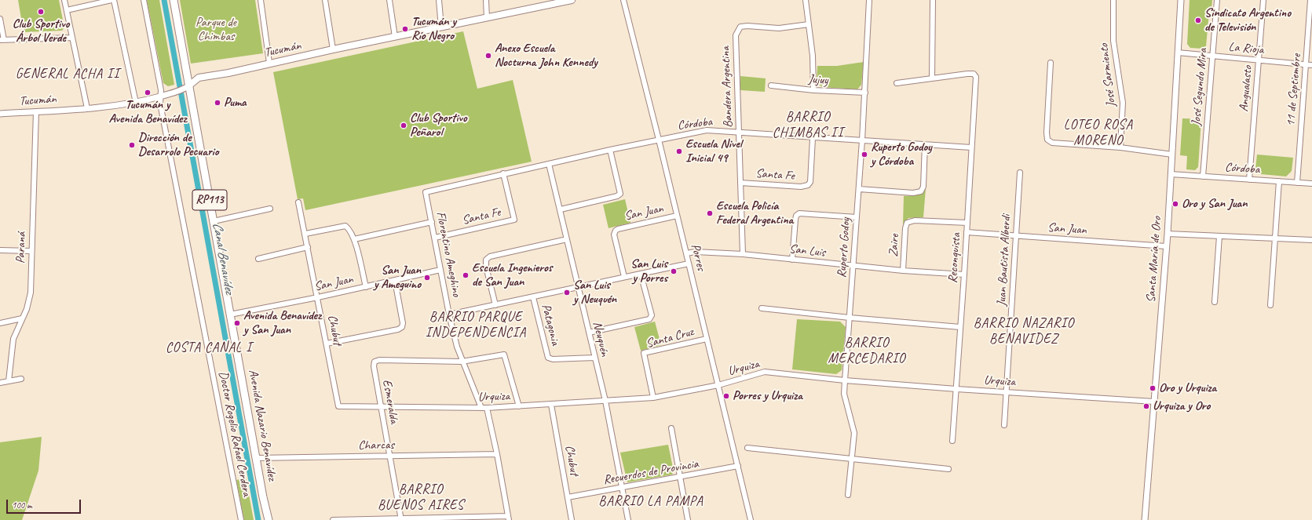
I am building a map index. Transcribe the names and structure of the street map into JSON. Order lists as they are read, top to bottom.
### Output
{
  "streets": {
    "main road": ["Tucumán", "RP113", "Avenida Nazario Benavídez"],
    "street": [
      "La Rioja",
      "José Sarmiento",
      "Jujuy",
      "Bandera Argentina",
      "José Segundo Mira",
      "Angualasto",
      "11 de Septiembre",
      "Córdoba",
      "Santa Fe",
      "San Juan",
      "Zaire",
      "Paraná",
      "Ruperto Godoy",
      "San Luis",
      "Florentino Ameghino",
      "Porres",
      "Reconquista",
      "Santa María de Oro",
      "Juan Bautista Alberdi",
      "Patagonia",
      "Chubut",
      "Santa Cruz",
      "Neuquén",
      "Urquiza",
      "Esmeralda",
      "Doctor Rogelio Rafael Cerdera",
      "Charcas",
      "Recuerdos de Provincia"
    ]
  },
  "crossings": [
    ["La Rioja", "José Segundo Mira"],
    ["La Rioja", "Angualasto"],
    ["La Rioja", "11 de Septiembre"],
    ["La Rioja", "Santa María de Oro"],
    ["Tucumán", "Paraná"],
    ["Tucumán", "Avenida Nazario Benavídez"],
    ["Tucumán", "Doctor Rogelio Rafael Cerdera"],
    ["Jujuy", "Ruperto Godoy"],
    ["Bandera Argentina", "Córdoba"],
    ["Bandera Argentina", "Santa Fe"],
    ["Bandera Argentina", "San Luis"],
    ["José Segundo Mira", "Córdoba"],
    ["Angualasto", "Córdoba"],
    ["11 de Septiembre", "Córdoba"],
    ["Córdoba", "Santa Fe"],
    ["Córdoba", "Ruperto Godoy"],
    ["Córdoba", "Florentino Ameghino"],
    ["Córdoba", "Porres"],
    ["Córdoba", "Reconquista"],
    ["Córdoba", "Santa María de Oro"],
    ["Córdoba", "Neuquén"],
    ["Santa Fe", "Florentino Ameghino"],
    ["San Juan", "Florentino Ameghino"],
    ["San Juan", "Porres"],
    ["San Juan", "Reconquista"],
    ["San Juan", "Santa María de Oro"],
    ["San Juan", "Juan Bautista Alberdi"],
    ["San Juan", "Chubut"],
    ["San Juan", "Avenida Nazario Benavídez"],
    ["Zaire", "San Luis"],
    ["Zaire", "Reconquista"],
    ["Ruperto Godoy", "San Luis"],
    ["Ruperto Godoy", "Urquiza"],
    ["San Luis", "Porres"],
    ["San Luis", "Reconquista"],
    ["Florentino Ameghino", "Urquiza"],
    ["Florentino Ameghino", "Esmeralda"],
    ["Florentino Ameghino", "Charcas"],
    ["Porres", "Santa Cruz"],
    ["Porres", "Urquiza"],
    ["Porres", "Recuerdos de Provincia"],
    ["Reconquista", "Urquiza"],
    ["Santa María de Oro", "Urquiza"],
    ["Juan Bautista Alberdi", "Urquiza"],
    ["Patagonia", "Neuquén"],
    ["Chubut", "Urquiza"],
    ["Chubut", "Recuerdos de Provincia"],
    ["Santa Cruz", "Neuquén"],
    ["Santa Cruz", "Urquiza"],
    ["Neuquén", "Urquiza"],
    ["Neuquén", "Recuerdos de Provincia"],
    ["Urquiza", "Esmeralda"],
    ["Esmeralda", "Charcas"],
    ["Avenida Nazario Benavídez", "Charcas"]
  ],
  "districts": [
    "GENERAL ACHA II",
    "BARRIO CHIMBAS II",
    "LOTEO ROSA MORENO",
    "BARRIO PARQUE INDEPENDENCIA",
    "BARRIO NAZARIO BENAVIDEZ",
    "BARRIO MERCEDARIO",
    "COSTA CANAL I",
    "BARRIO BUENOS AIRES",
    "BARRIO LA PAMPA"
  ],
  "water": ["Canal Benavídez"],
  "parks": ["Parque de Chimbas"],
  "places": [
    "Club Sportivo Árbol Verde",
    "Sindicato Argentino de Televisión",
    "Tucumán y Río Negro",
    "Anexo Escuela Nocturna John Kennedy",
    "Tucumán y Avenida Benavídez",
    "Puma",
    "Club Sportivo Peñarol",
    "Dirección de Desarrolo Pecuario",
    "Escuela Nivel Inicial 49",
    "Ruperto Godoy y Córdoba",
    "Oro y San Juan",
    "Escuela Policía Federal Argentina",
    "San Luis y Porres",
    "Escuela Ingenieros de San Juan",
    "San Juan y Ameguino",
    "San Luis y Neuquén",
    "Avenida Benavídez y San Juan",
    "Oro y Urquiza",
    "Porres y Urquiza",
    "Urquiza y Oro"
  ],
  "scale_bar": "100 m"
}
